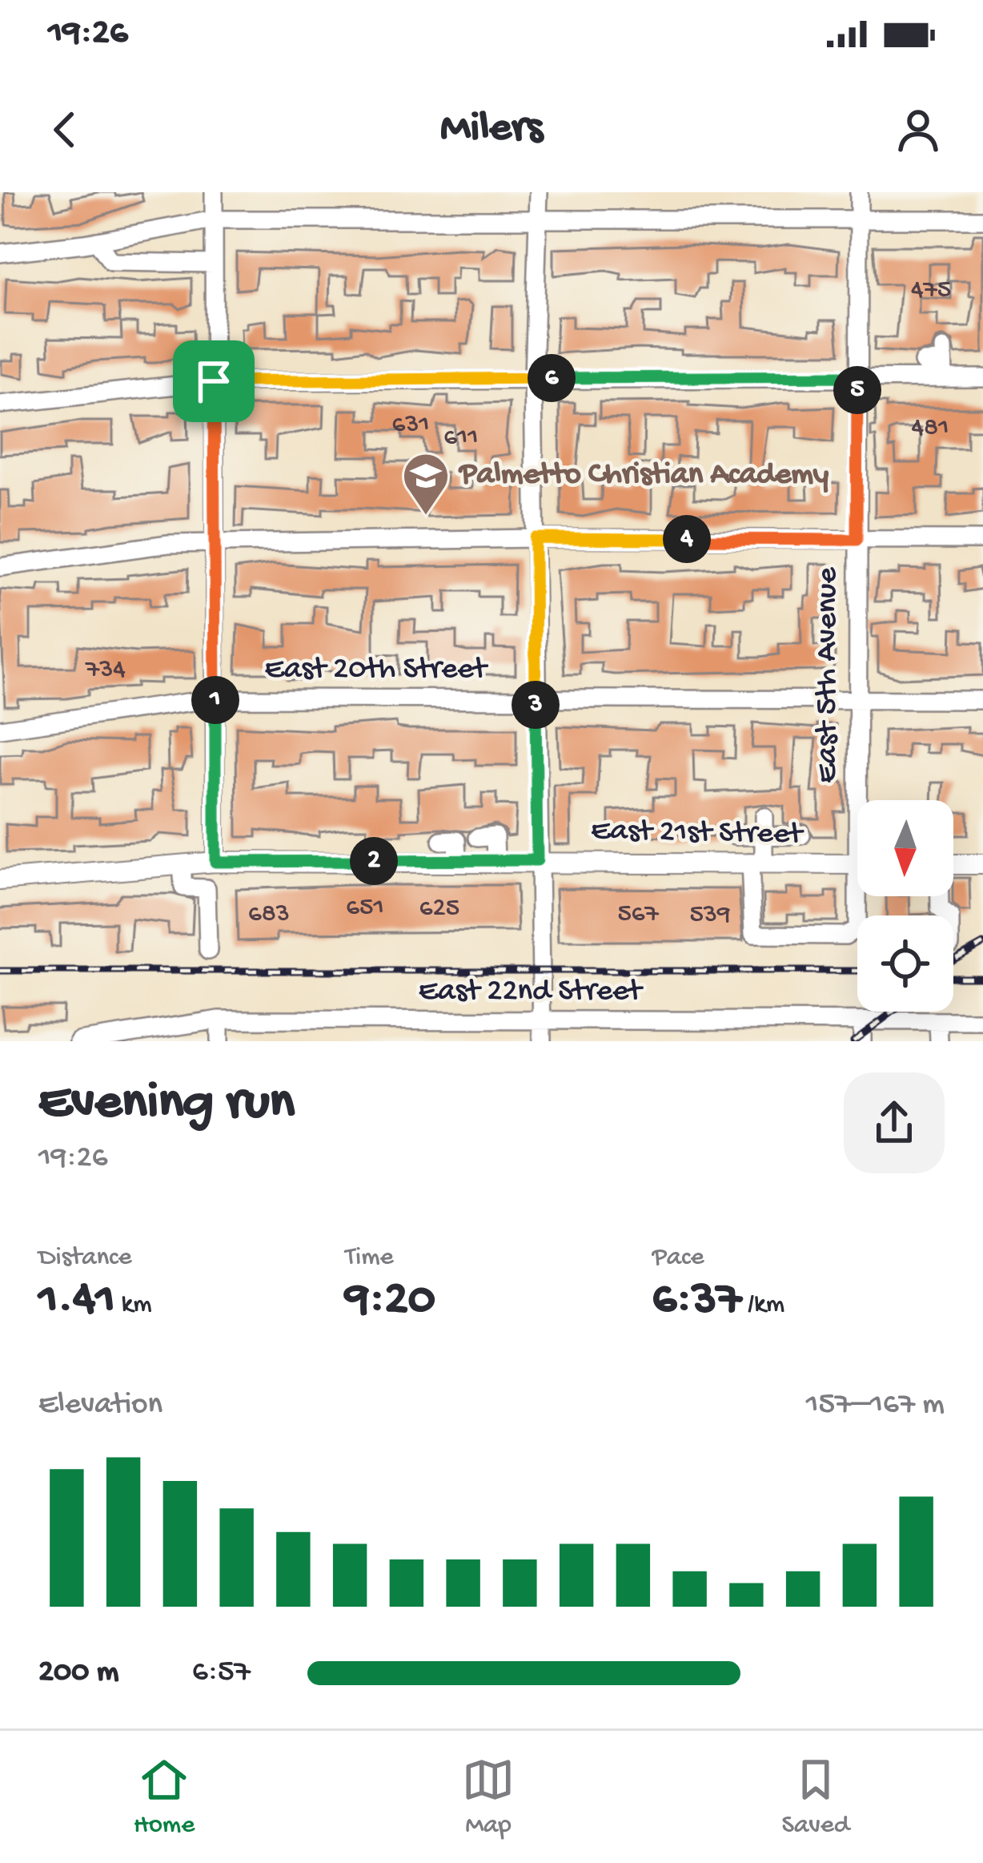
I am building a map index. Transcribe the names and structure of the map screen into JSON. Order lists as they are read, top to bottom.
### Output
{
  "streets": {
    "main road": ["East 21st Street"],
    "street": ["East 20th Street", "East 5th Avenue", "East 22nd Street"]
  },
  "crossings": [
    ["East 20th Street", "East 5th Avenue"],
    ["East 5th Avenue", "East 21st Street"]
  ],
  "places": {
    "school or university": ["Palmetto Christian Academy"]
  },
  "house_numbers": [
    "475",
    "631",
    "481",
    "611",
    "734",
    "651",
    "625",
    "683",
    "567",
    "539"
  ],
  "north": "bottom",
  "page": {
    "status": "19:26",
    "header": "Milers",
    "pins": [
      "6",
      "5",
      "4",
      "1",
      "3",
      "2"
    ],
    "heading": ["Evening run", "19:26"],
    "stats": [
      ["Distance", "1.41 km"],
      ["Time", "9:20"],
      ["Pace", "6:37 /km"]
    ],
    "chart": ["Elevation", "157–167 m"],
    "list": [
      {
        "name": "200 m",
        "note": "6:57"
      }
    ],
    "tabs": ["Home", "Map", "Saved"]
  }
}
